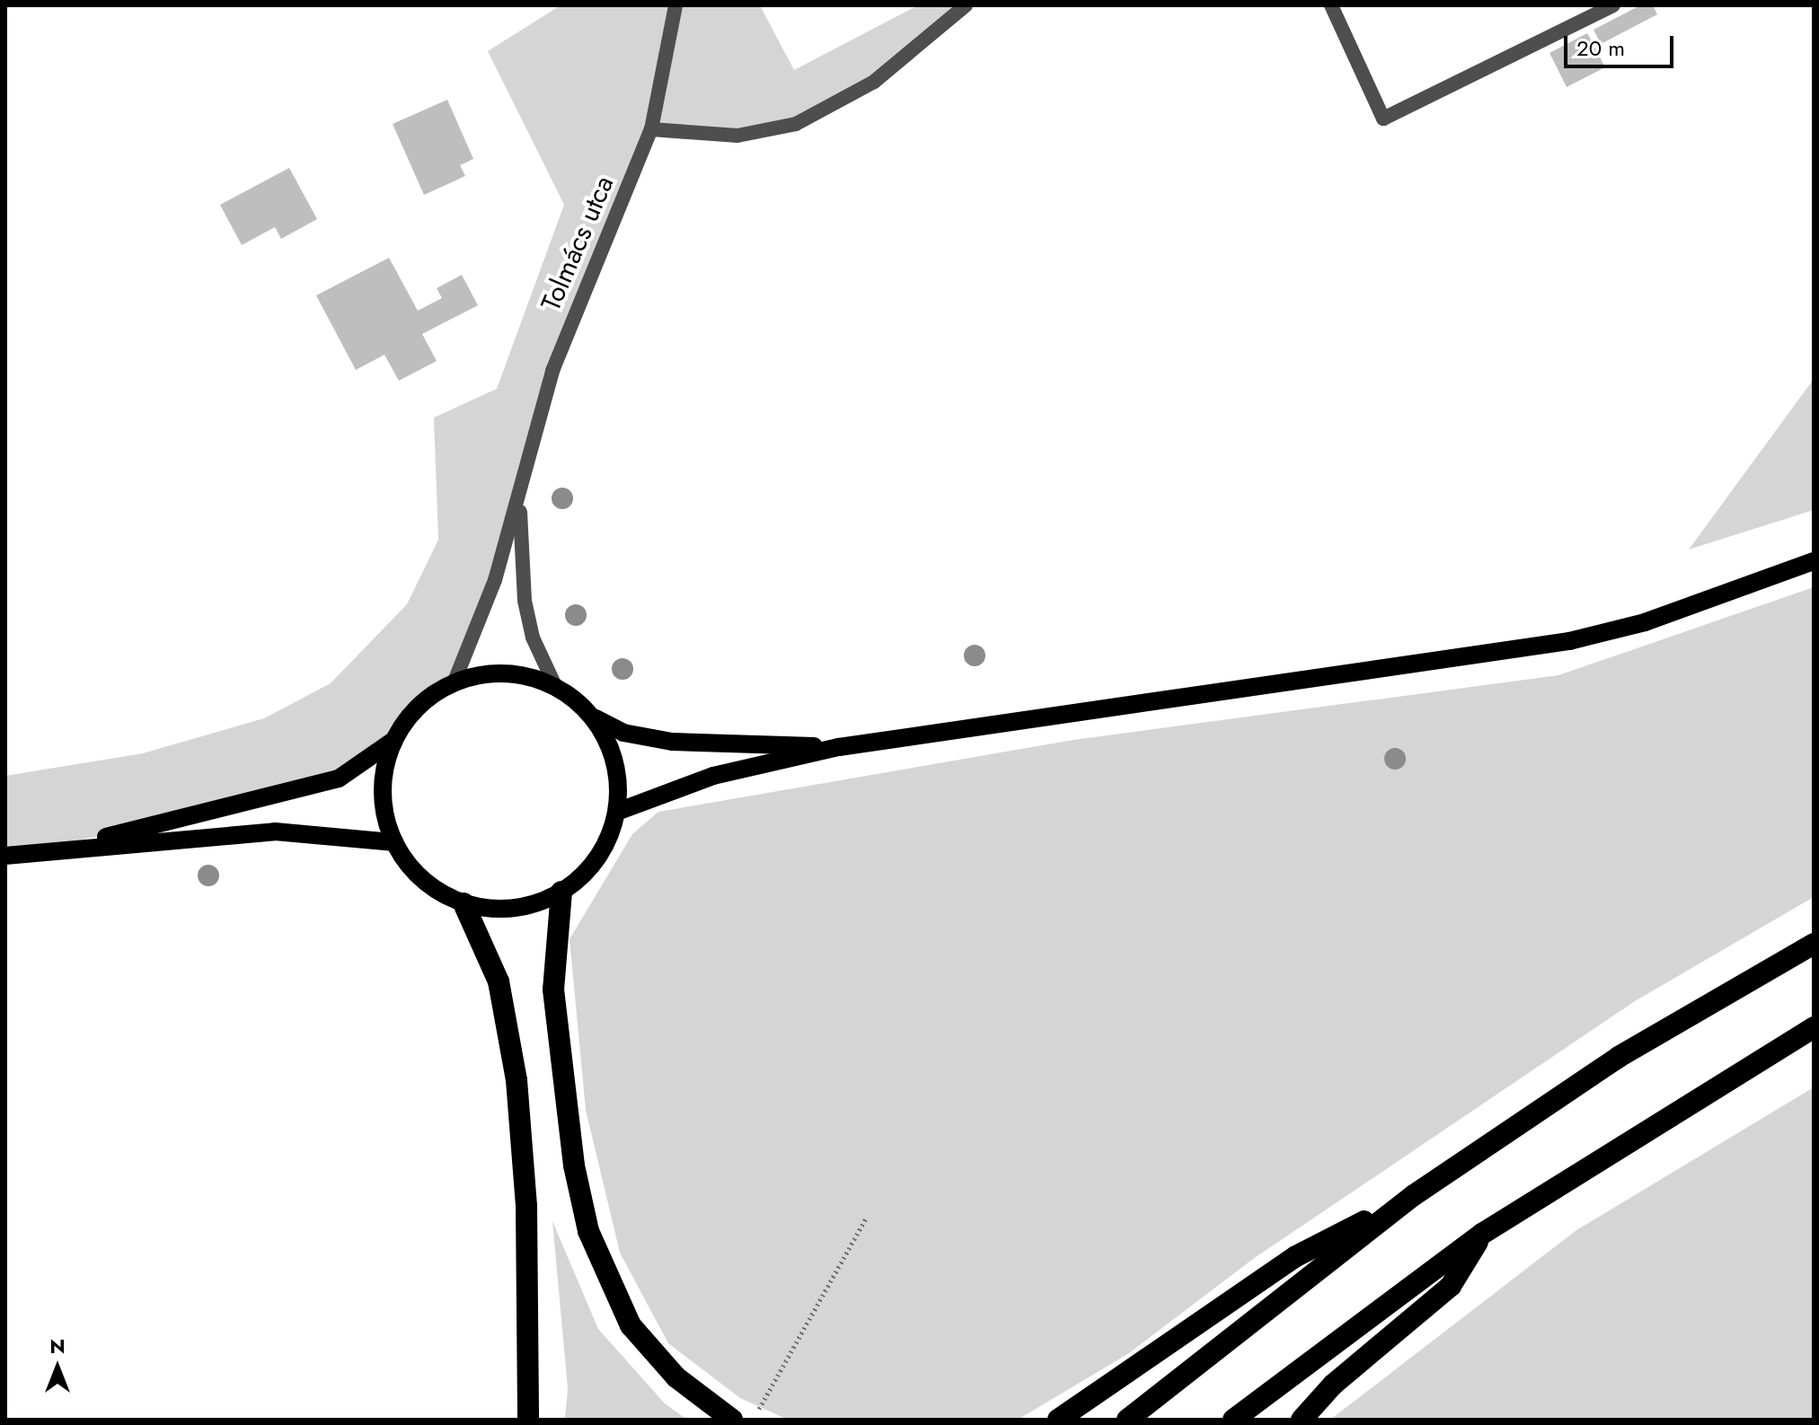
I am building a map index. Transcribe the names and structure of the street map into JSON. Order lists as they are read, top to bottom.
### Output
{
  "streets": {
    "street": ["Tolmács utca"]
  },
  "scale_bar": "20 m",
  "north": "top"
}
